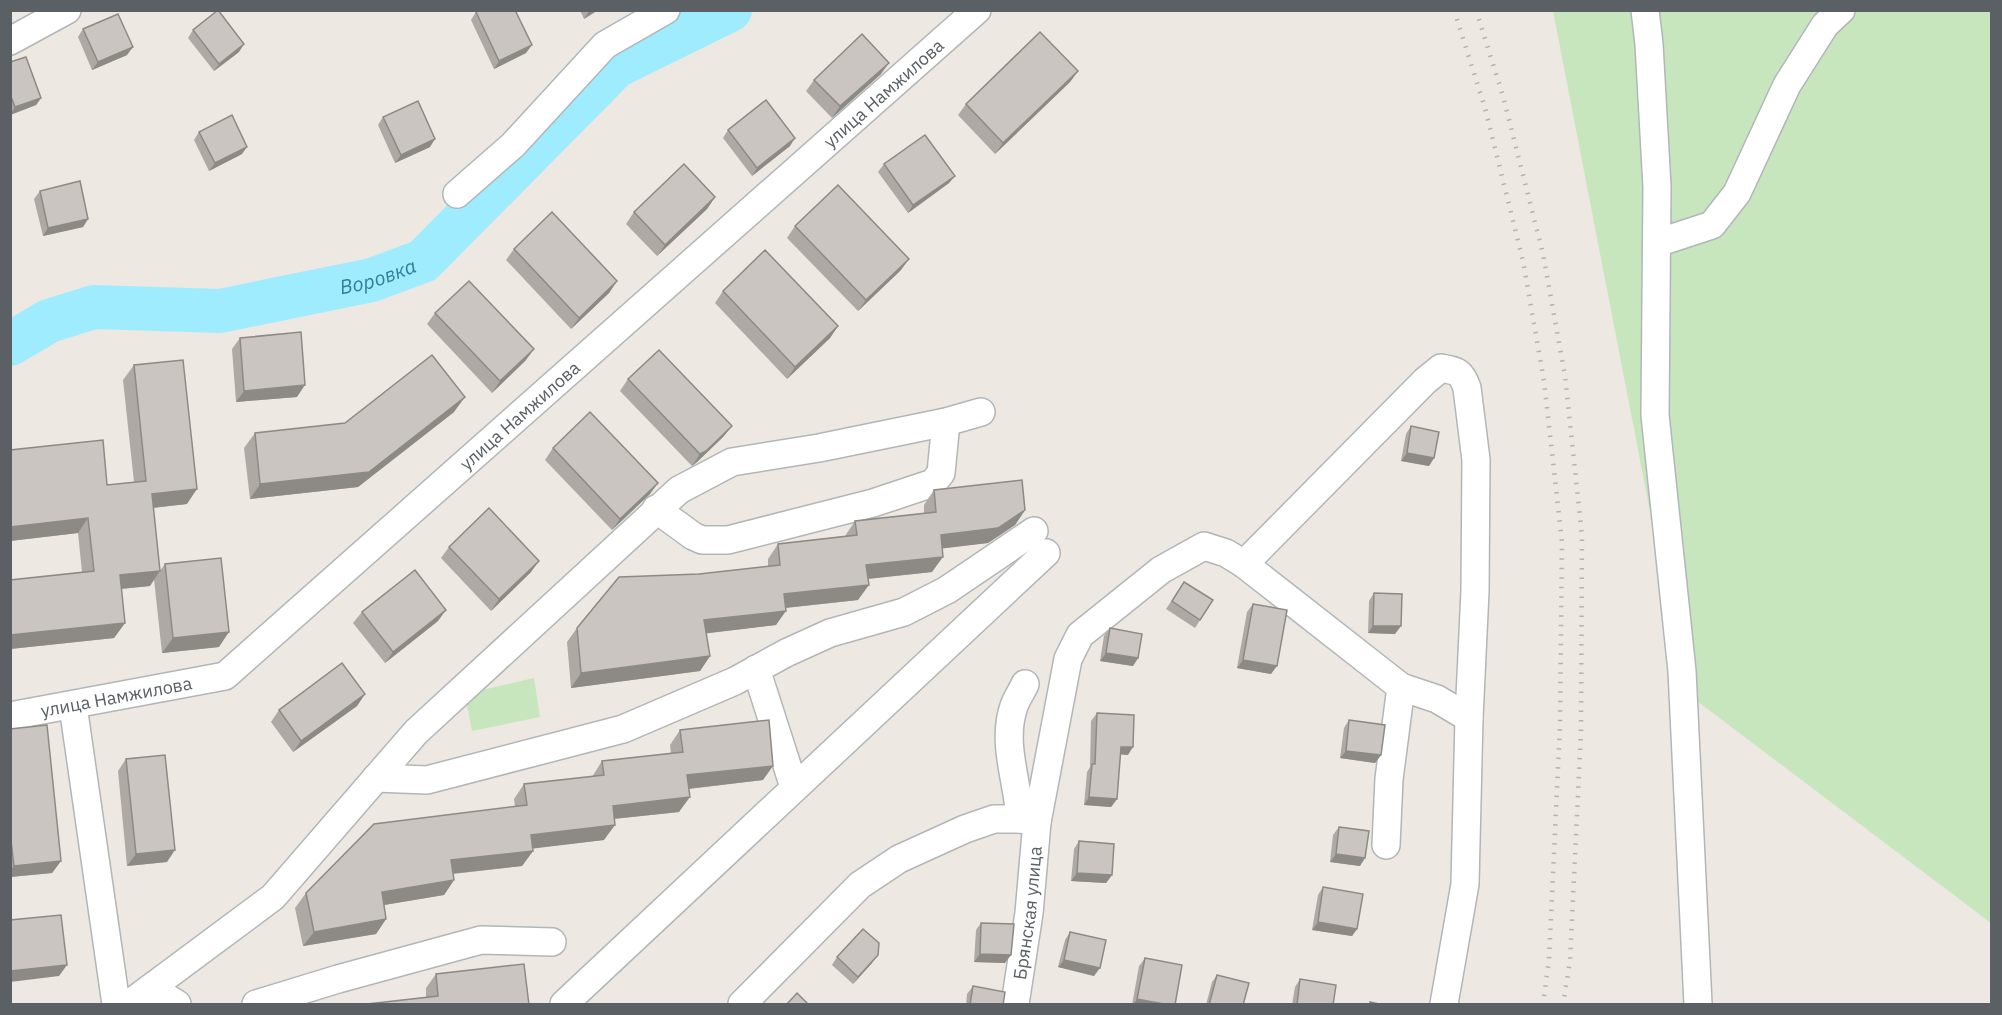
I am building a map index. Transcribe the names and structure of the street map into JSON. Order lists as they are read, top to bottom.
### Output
{
  "streets": {
    "street": ["улица Намжилова", "Брянская улица"]
  },
  "water": ["Воровка"]
}
